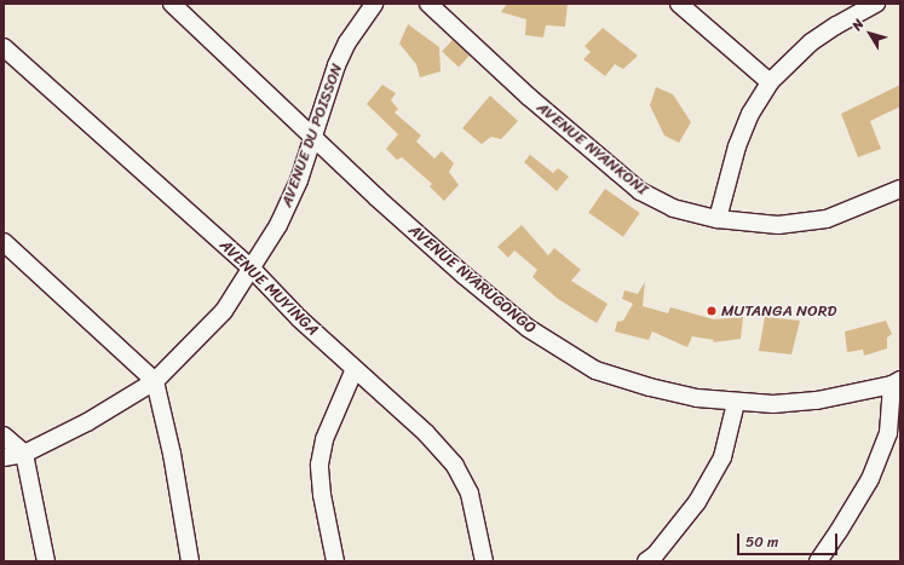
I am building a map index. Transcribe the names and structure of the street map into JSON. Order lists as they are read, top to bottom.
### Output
{
  "streets": {
    "street": [
      "AVENUE DU POISSON",
      "AVENUE NYANKONI",
      "AVENUE NYARUGONGO",
      "AVENUE MUYINGA"
    ]
  },
  "crossings": [
    ["AVENUE DU POISSON", "AVENUE NYARUGONGO"],
    ["AVENUE DU POISSON", "AVENUE MUYINGA"]
  ],
  "places": ["MUTANGA NORD"],
  "scale_bar": "50 m",
  "north": "top left"
}
